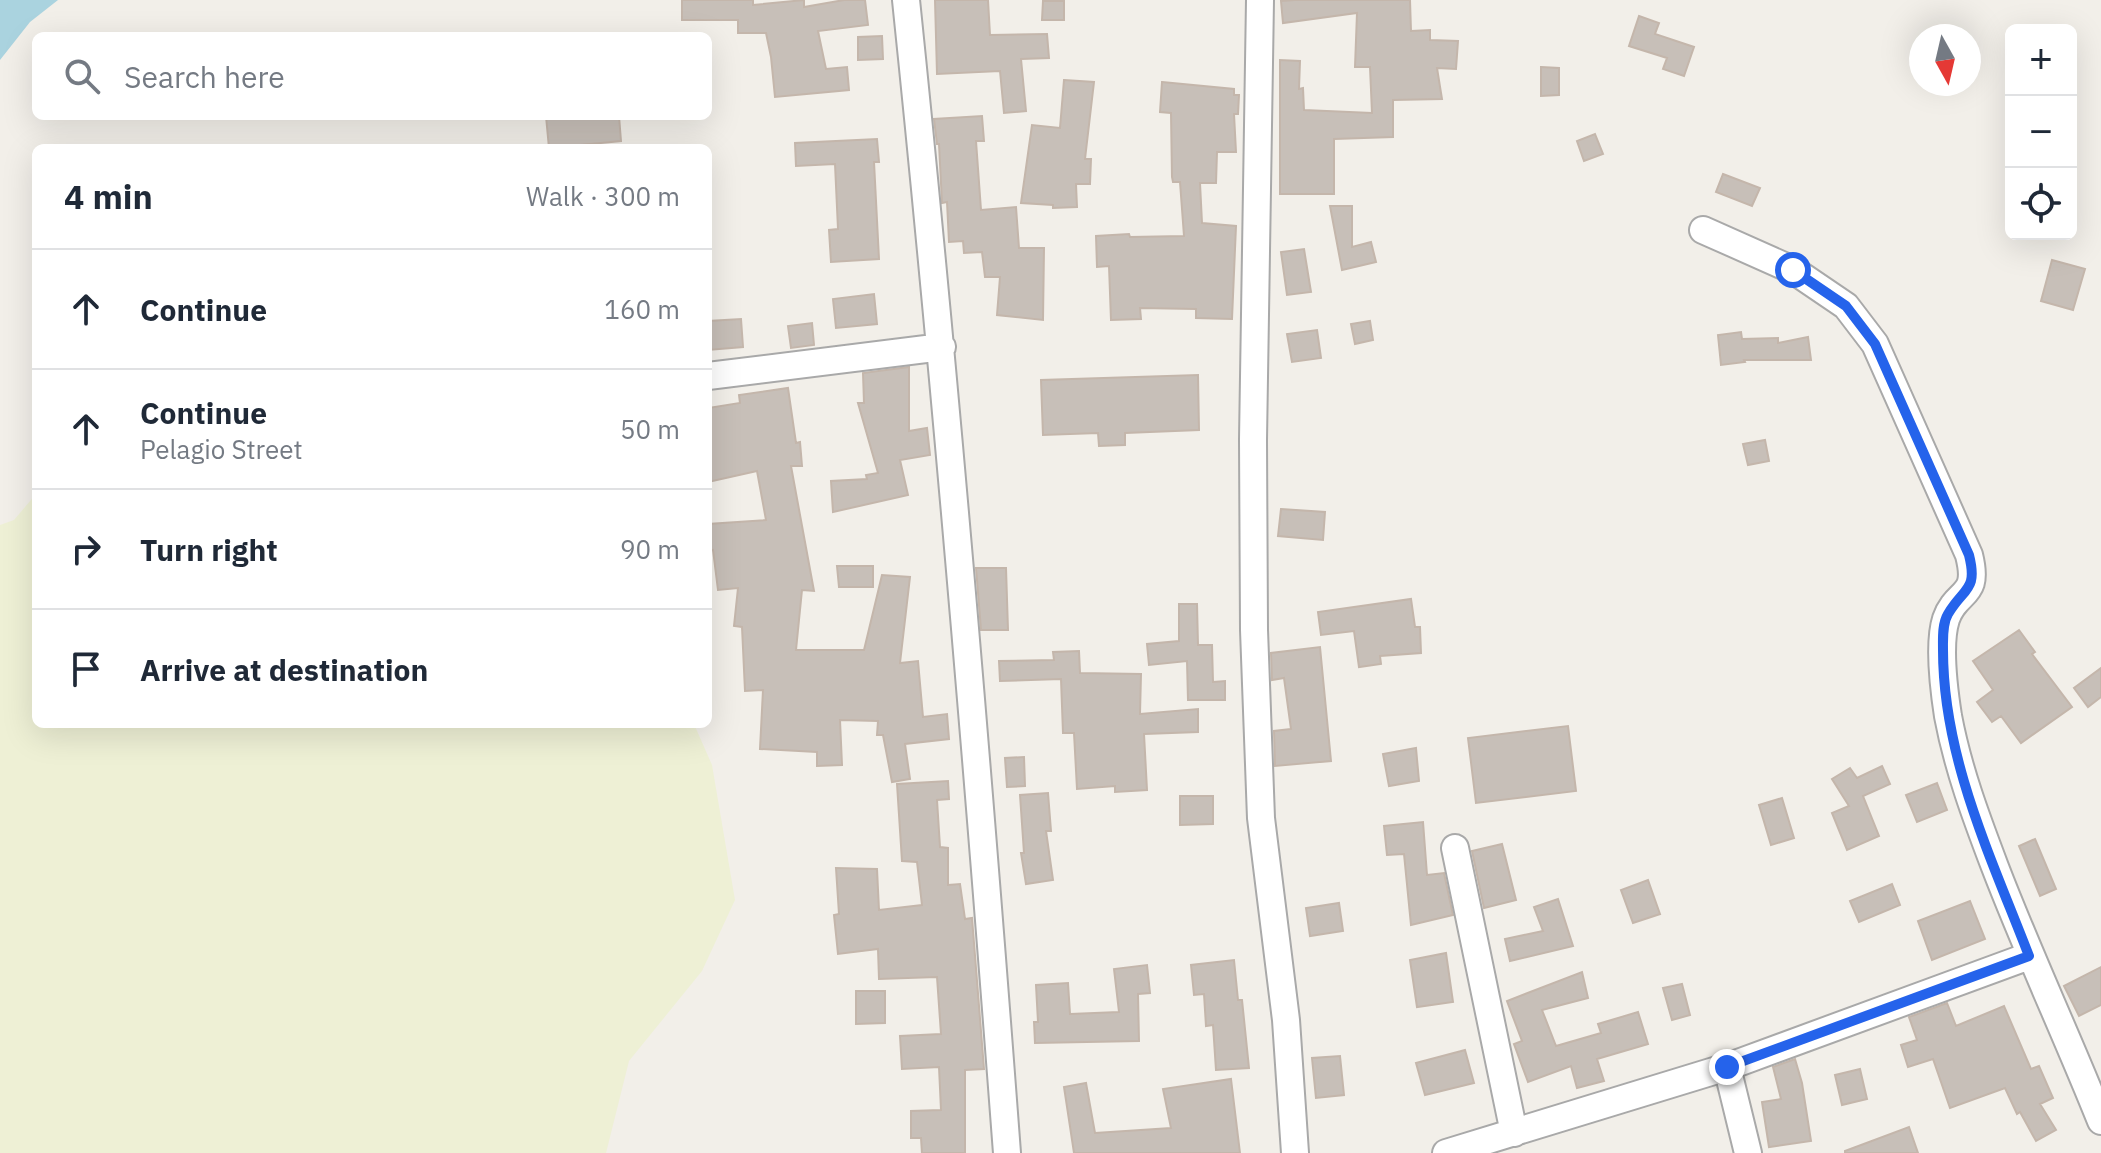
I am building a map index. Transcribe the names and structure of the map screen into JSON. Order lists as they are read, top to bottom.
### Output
{
  "north": "bottom",
  "page": {
    "map_buttons": ["+", "−"],
    "search": "Search here",
    "heading": ["4 min", "Walk · 300 m"],
    "list": [
      ["Continue", "160 m"],
      ["Continue", "Pelagio Street", "50 m"],
      ["Turn right", "90 m"],
      "Arrive at destination"
    ]
  }
}
